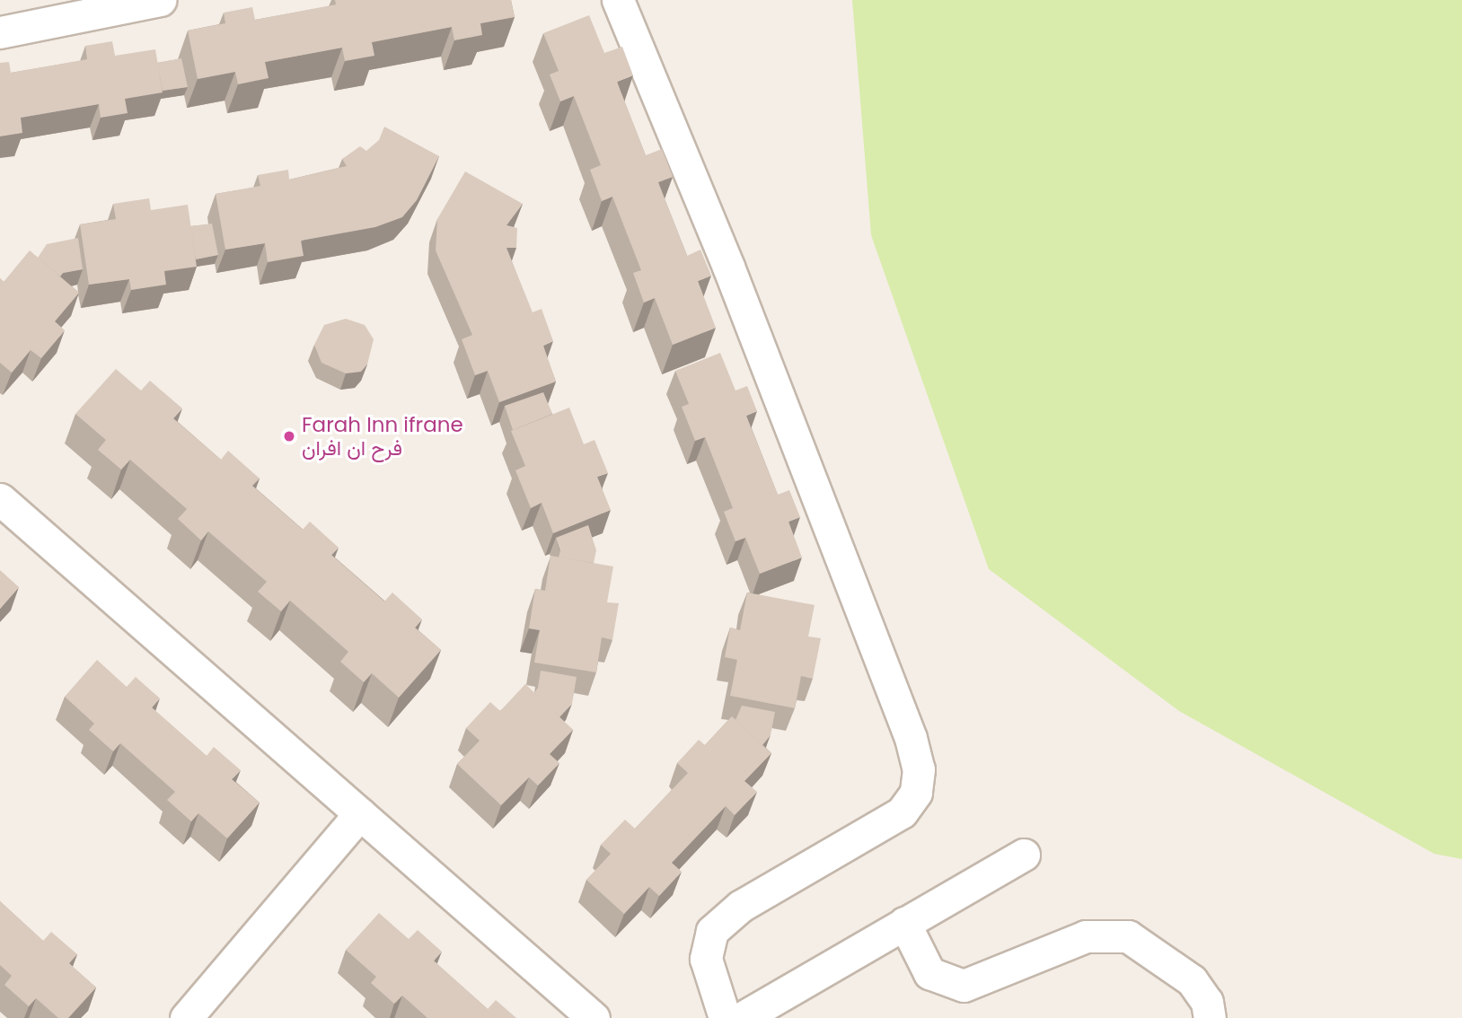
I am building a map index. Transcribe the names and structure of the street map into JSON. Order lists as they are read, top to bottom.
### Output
{
  "places": ["Farah Inn ifrane فرح ان افران"]
}
